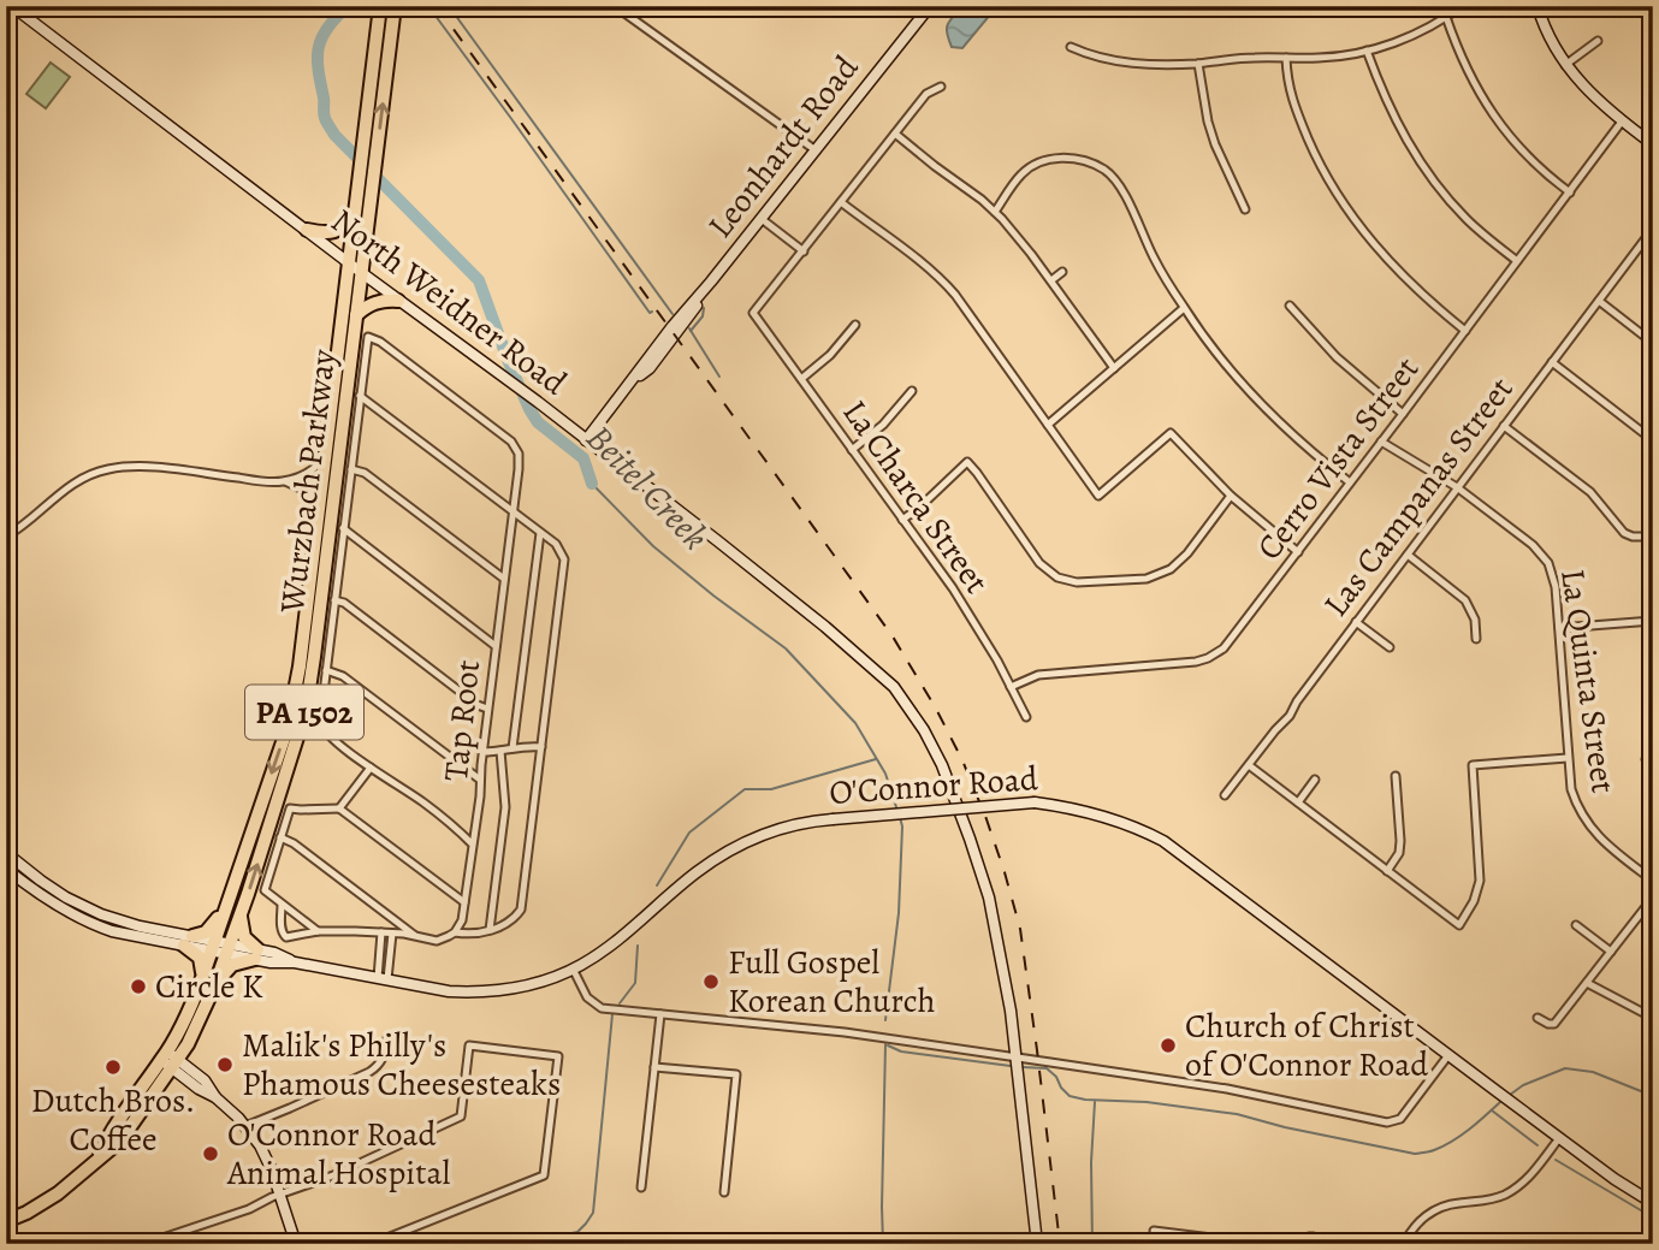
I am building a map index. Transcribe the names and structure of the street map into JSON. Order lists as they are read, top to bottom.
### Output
{
  "streets": {
    "highway": ["Wurzbach Parkway", "PA 1502"],
    "street": [
      "Leonhardt Road",
      "North Weidner Road",
      "Cerro Vista Street",
      "La Charca Street",
      "Las Campanas Street",
      "La Quinta Street",
      "Tap Root",
      "O'Connor Road"
    ]
  },
  "crossings": [
    ["Leonhardt Road", "North Weidner Road"],
    ["North Weidner Road", "Wurzbach Parkway"],
    ["Cerro Vista Street", "La Charca Street"],
    ["Cerro Vista Street", "La Quinta Street"],
    ["Wurzbach Parkway", "O'Connor Road"],
    ["Las Campanas Street", "La Quinta Street"]
  ],
  "water": ["Beitel Creek"],
  "places": [
    "Full Gospel Korean Church",
    "Circle K",
    "Church of Christ of O'Connor Road",
    "Malik's Philly's Phamous Cheesesteaks",
    "Dutch Bros. Coffee",
    "O'Connor Road Animal Hospital"
  ]
}
